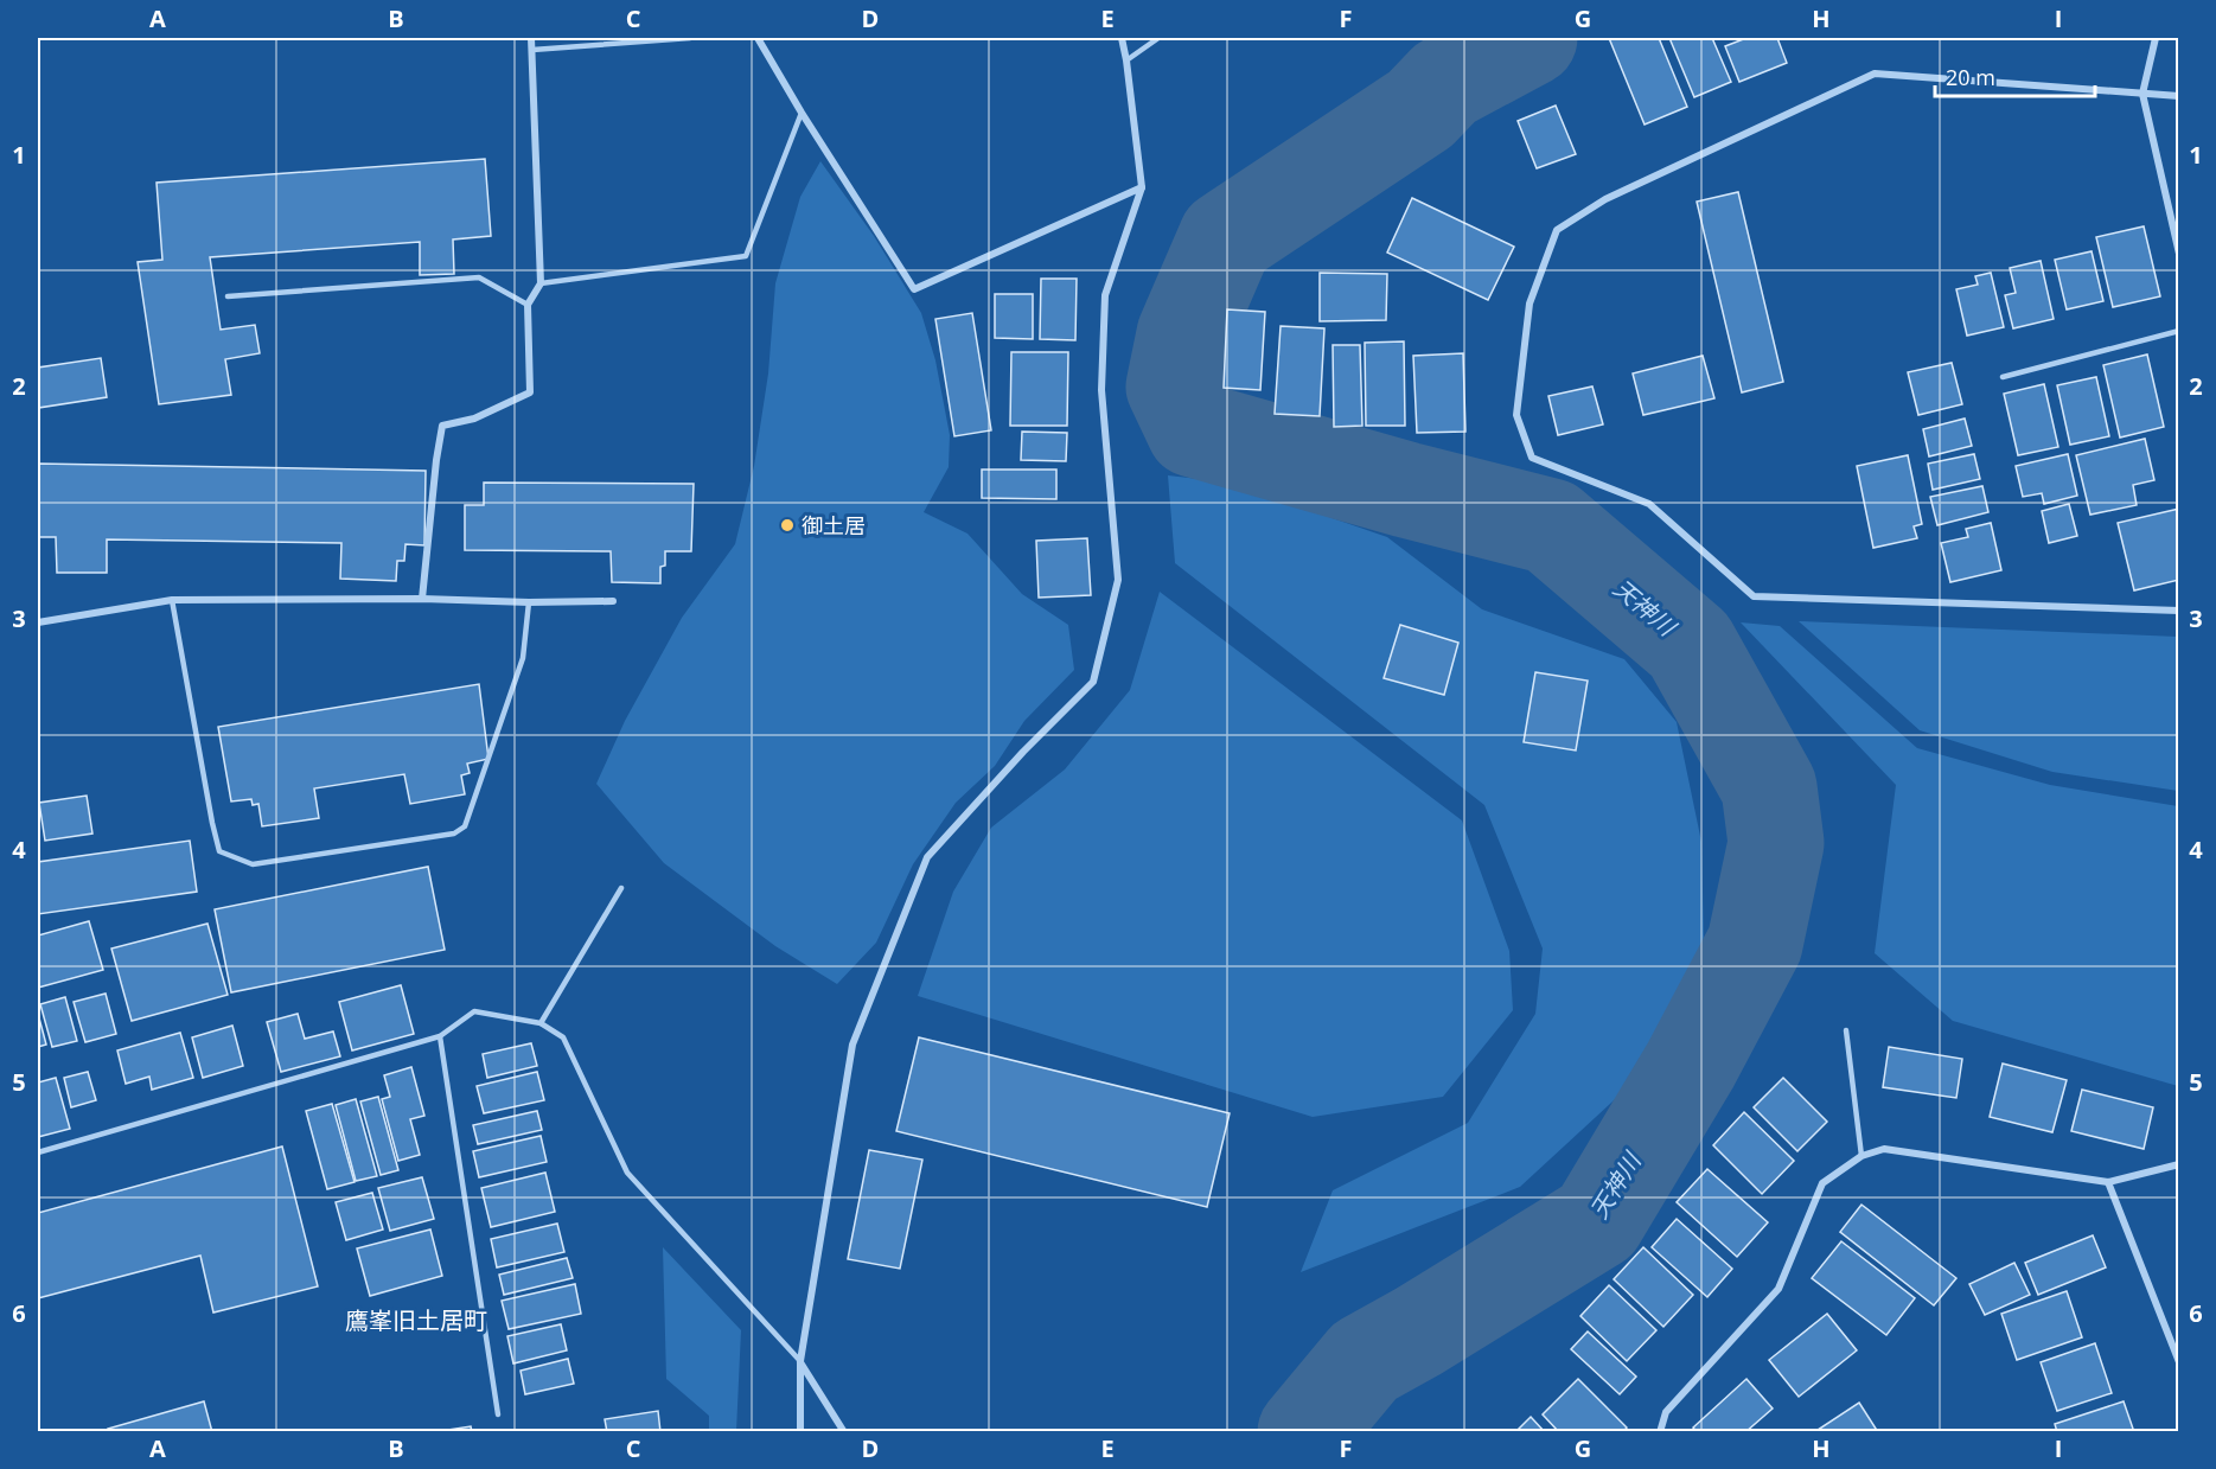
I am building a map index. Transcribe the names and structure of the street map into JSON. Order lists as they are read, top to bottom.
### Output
{
  "districts": ["鷹峯旧土居町"],
  "water": ["天神川"],
  "places": ["御土居"],
  "scale_bar": "20 m",
  "grid": {
    "columns": [
      "A",
      "B",
      "C",
      "D",
      "E",
      "F",
      "G",
      "H",
      "I"
    ],
    "rows": [
      "1",
      "2",
      "3",
      "4",
      "5",
      "6"
    ]
  }
}
